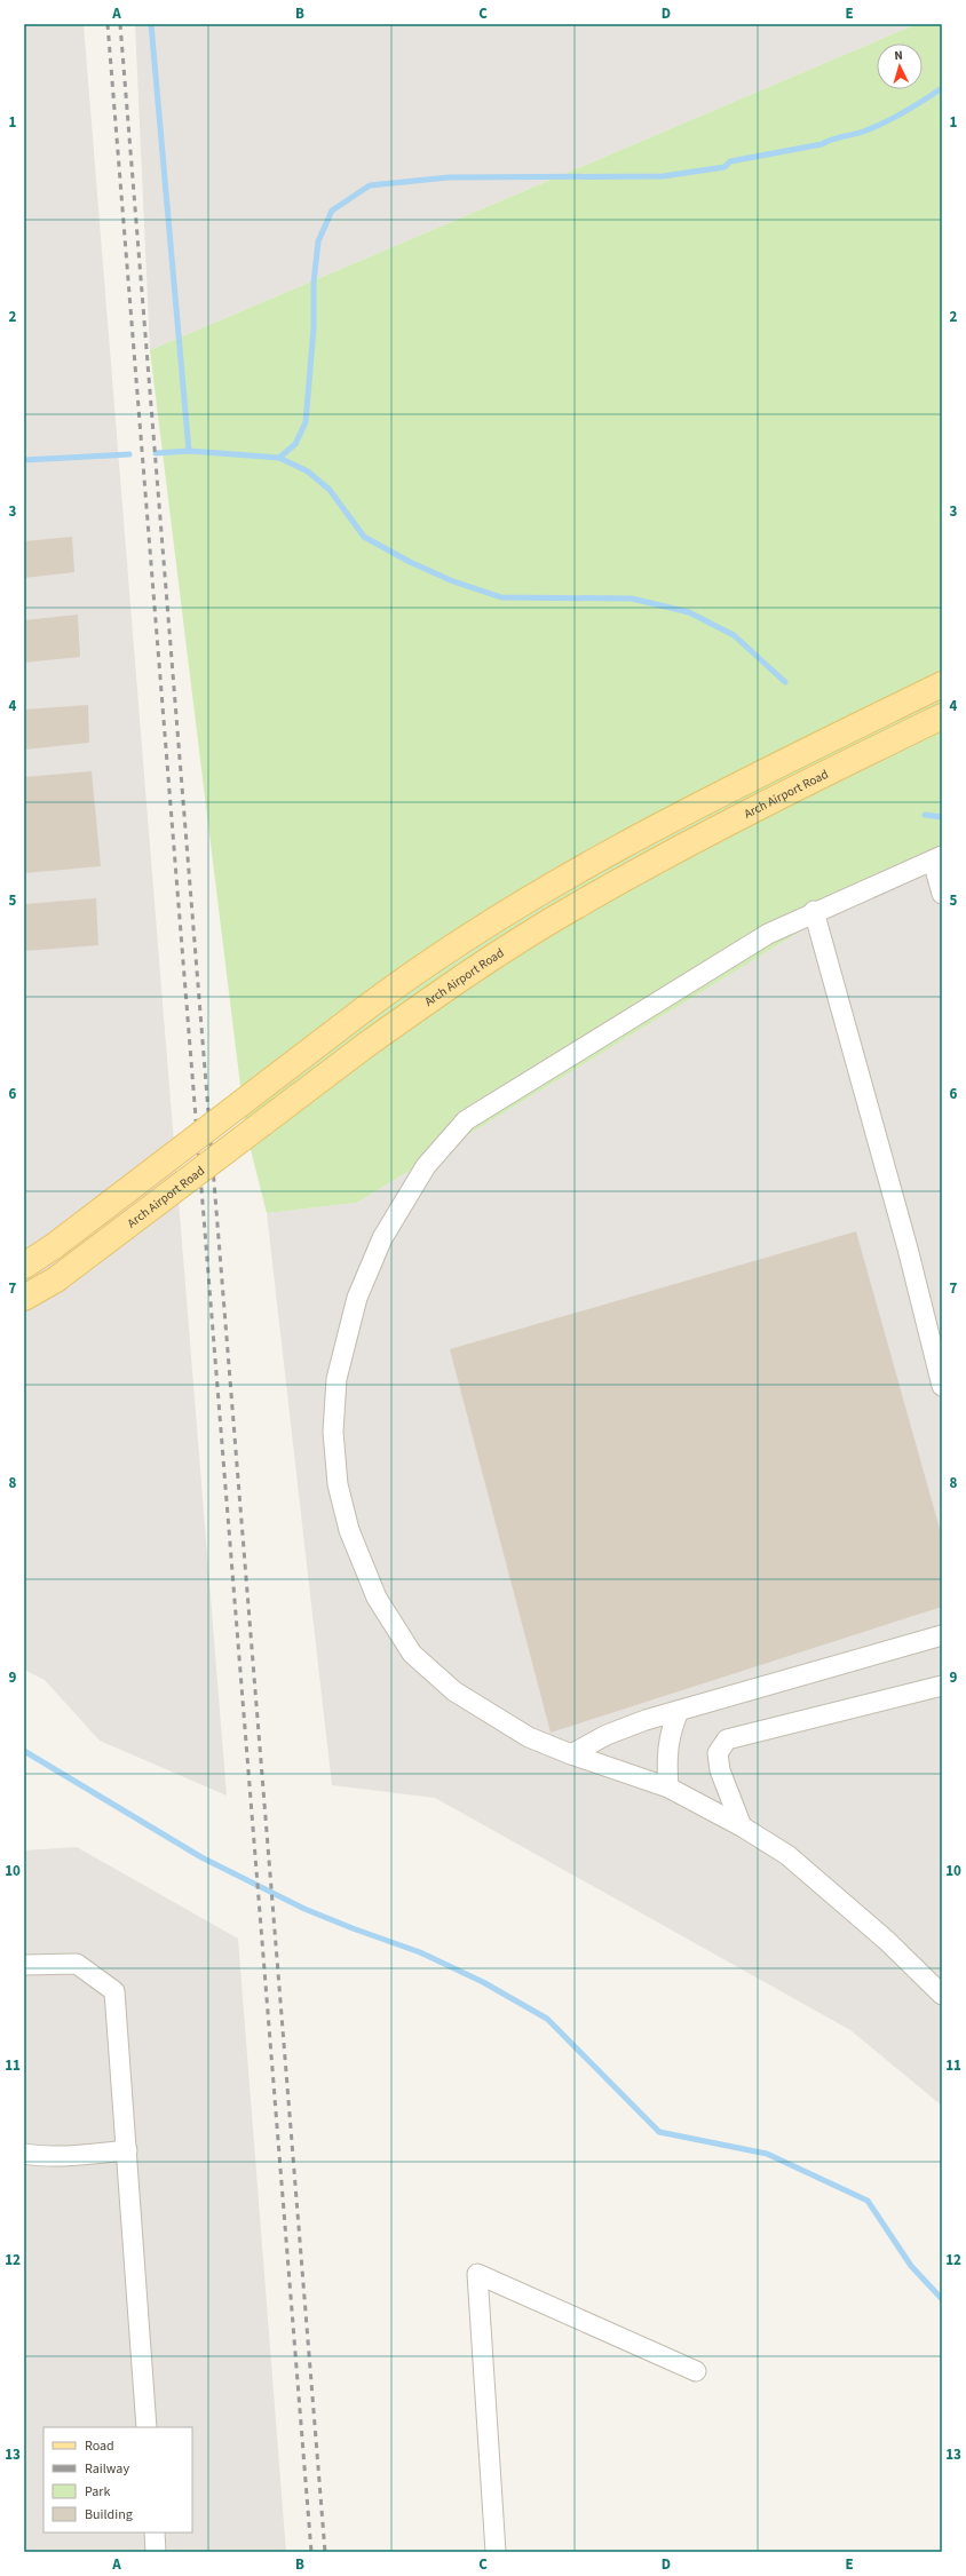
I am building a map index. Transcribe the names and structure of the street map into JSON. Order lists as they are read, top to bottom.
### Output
{
  "streets": {
    "main road": ["Arch Airport Road"]
  },
  "legend": [
    "Road",
    "Railway",
    "Park",
    "Building"
  ],
  "north": "top",
  "grid": {
    "columns": [
      "A",
      "B",
      "C",
      "D",
      "E"
    ],
    "rows": [
      "1",
      "2",
      "3",
      "4",
      "5",
      "6",
      "7",
      "8",
      "9",
      "10",
      "11",
      "12",
      "13"
    ]
  }
}
